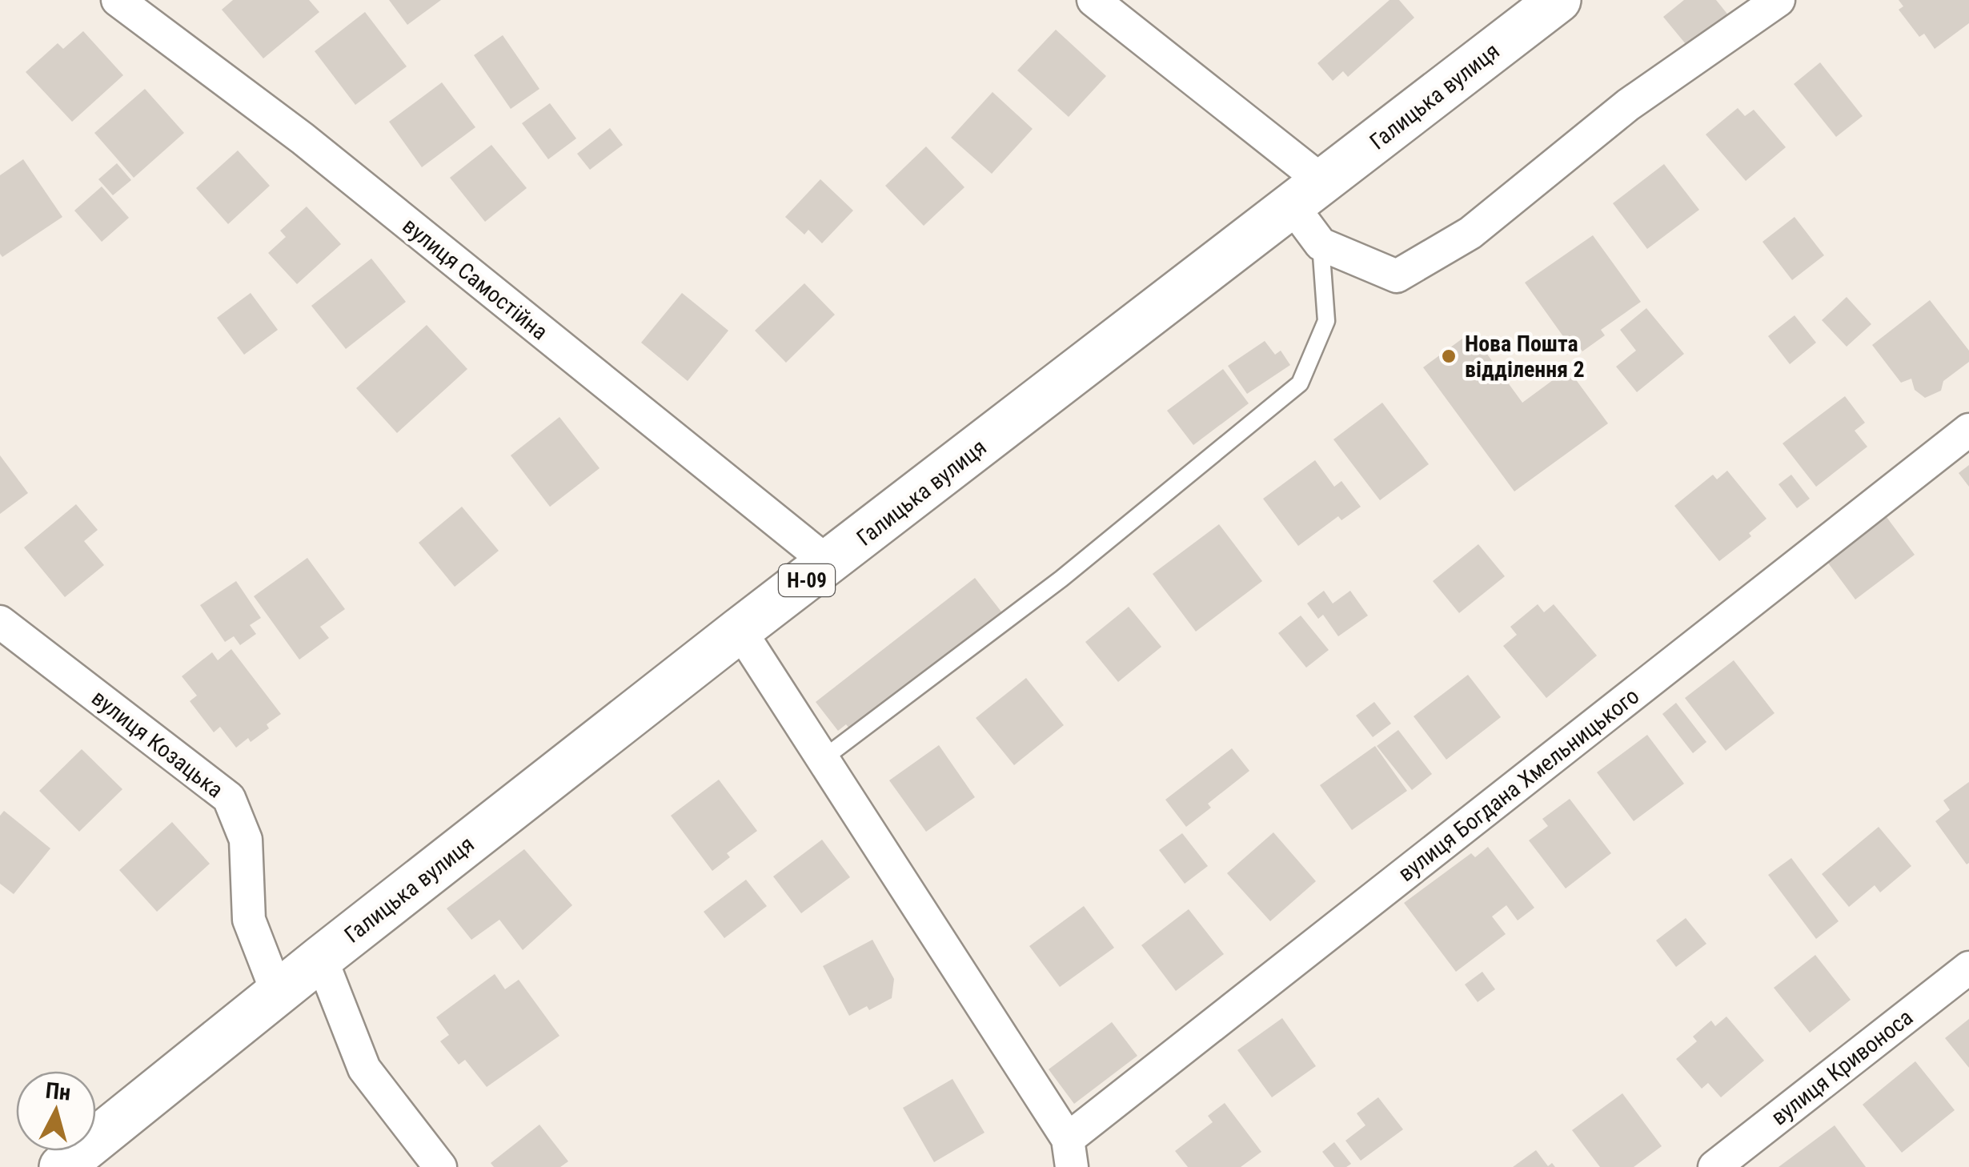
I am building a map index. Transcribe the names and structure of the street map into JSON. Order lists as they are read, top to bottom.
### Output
{
  "streets": {
    "main road": ["Галицька вулиця", "Н-09"],
    "street": [
      "вулиця Самостійна",
      "вулиця Козацька",
      "вулиця Богдана Хмельницького",
      "вулиця Кривоноса"
    ]
  },
  "crossings": [
    ["Галицька вулиця", "вулиця Самостійна"],
    ["Галицька вулиця", "вулиця Козацька"]
  ],
  "places": ["Нова Пошта відділення 2"],
  "north": "top"
}
